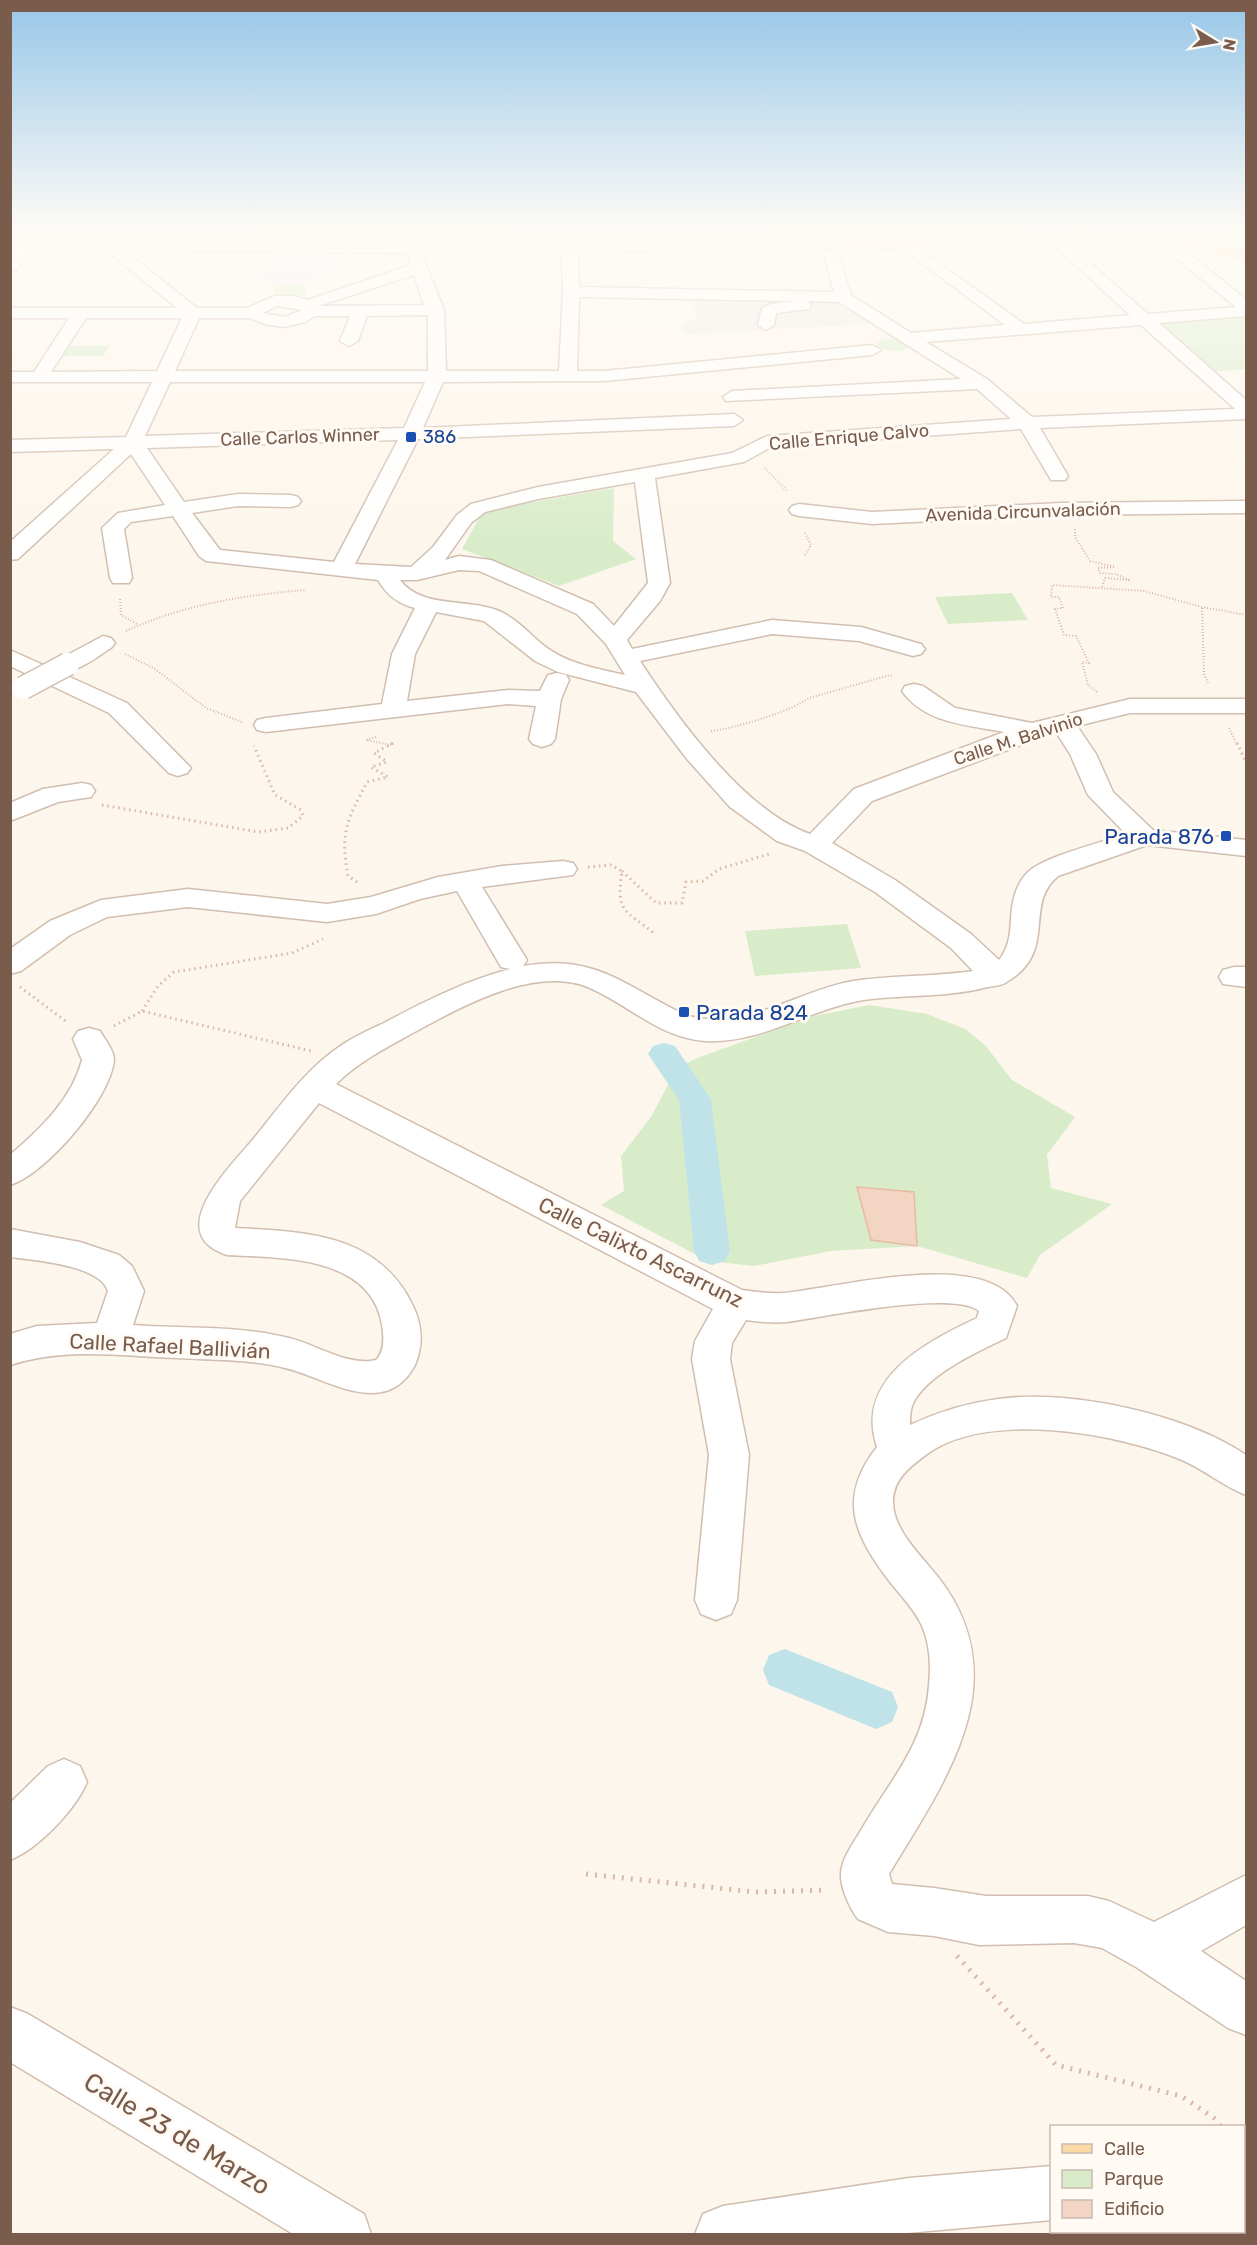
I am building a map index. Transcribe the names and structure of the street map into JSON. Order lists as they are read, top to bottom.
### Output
{
  "streets": {
    "street": [
      "Calle Carlos Winner",
      "Calle Enrique Calvo",
      "Avenida Circunvalación",
      "Calle M. Balvinio",
      "Calle Calixto Ascarrunz",
      "Calle Rafael Ballivián",
      "Calle 23 de Marzo"
    ]
  },
  "crossings": [
    ["Calle Calixto Ascarrunz", "Calle Rafael Ballivián"]
  ],
  "places": {
    "transit": ["386", "Parada 876", "Parada 824"]
  },
  "legend": ["Calle", "Parque", "Edificio"],
  "north": "right"
}
